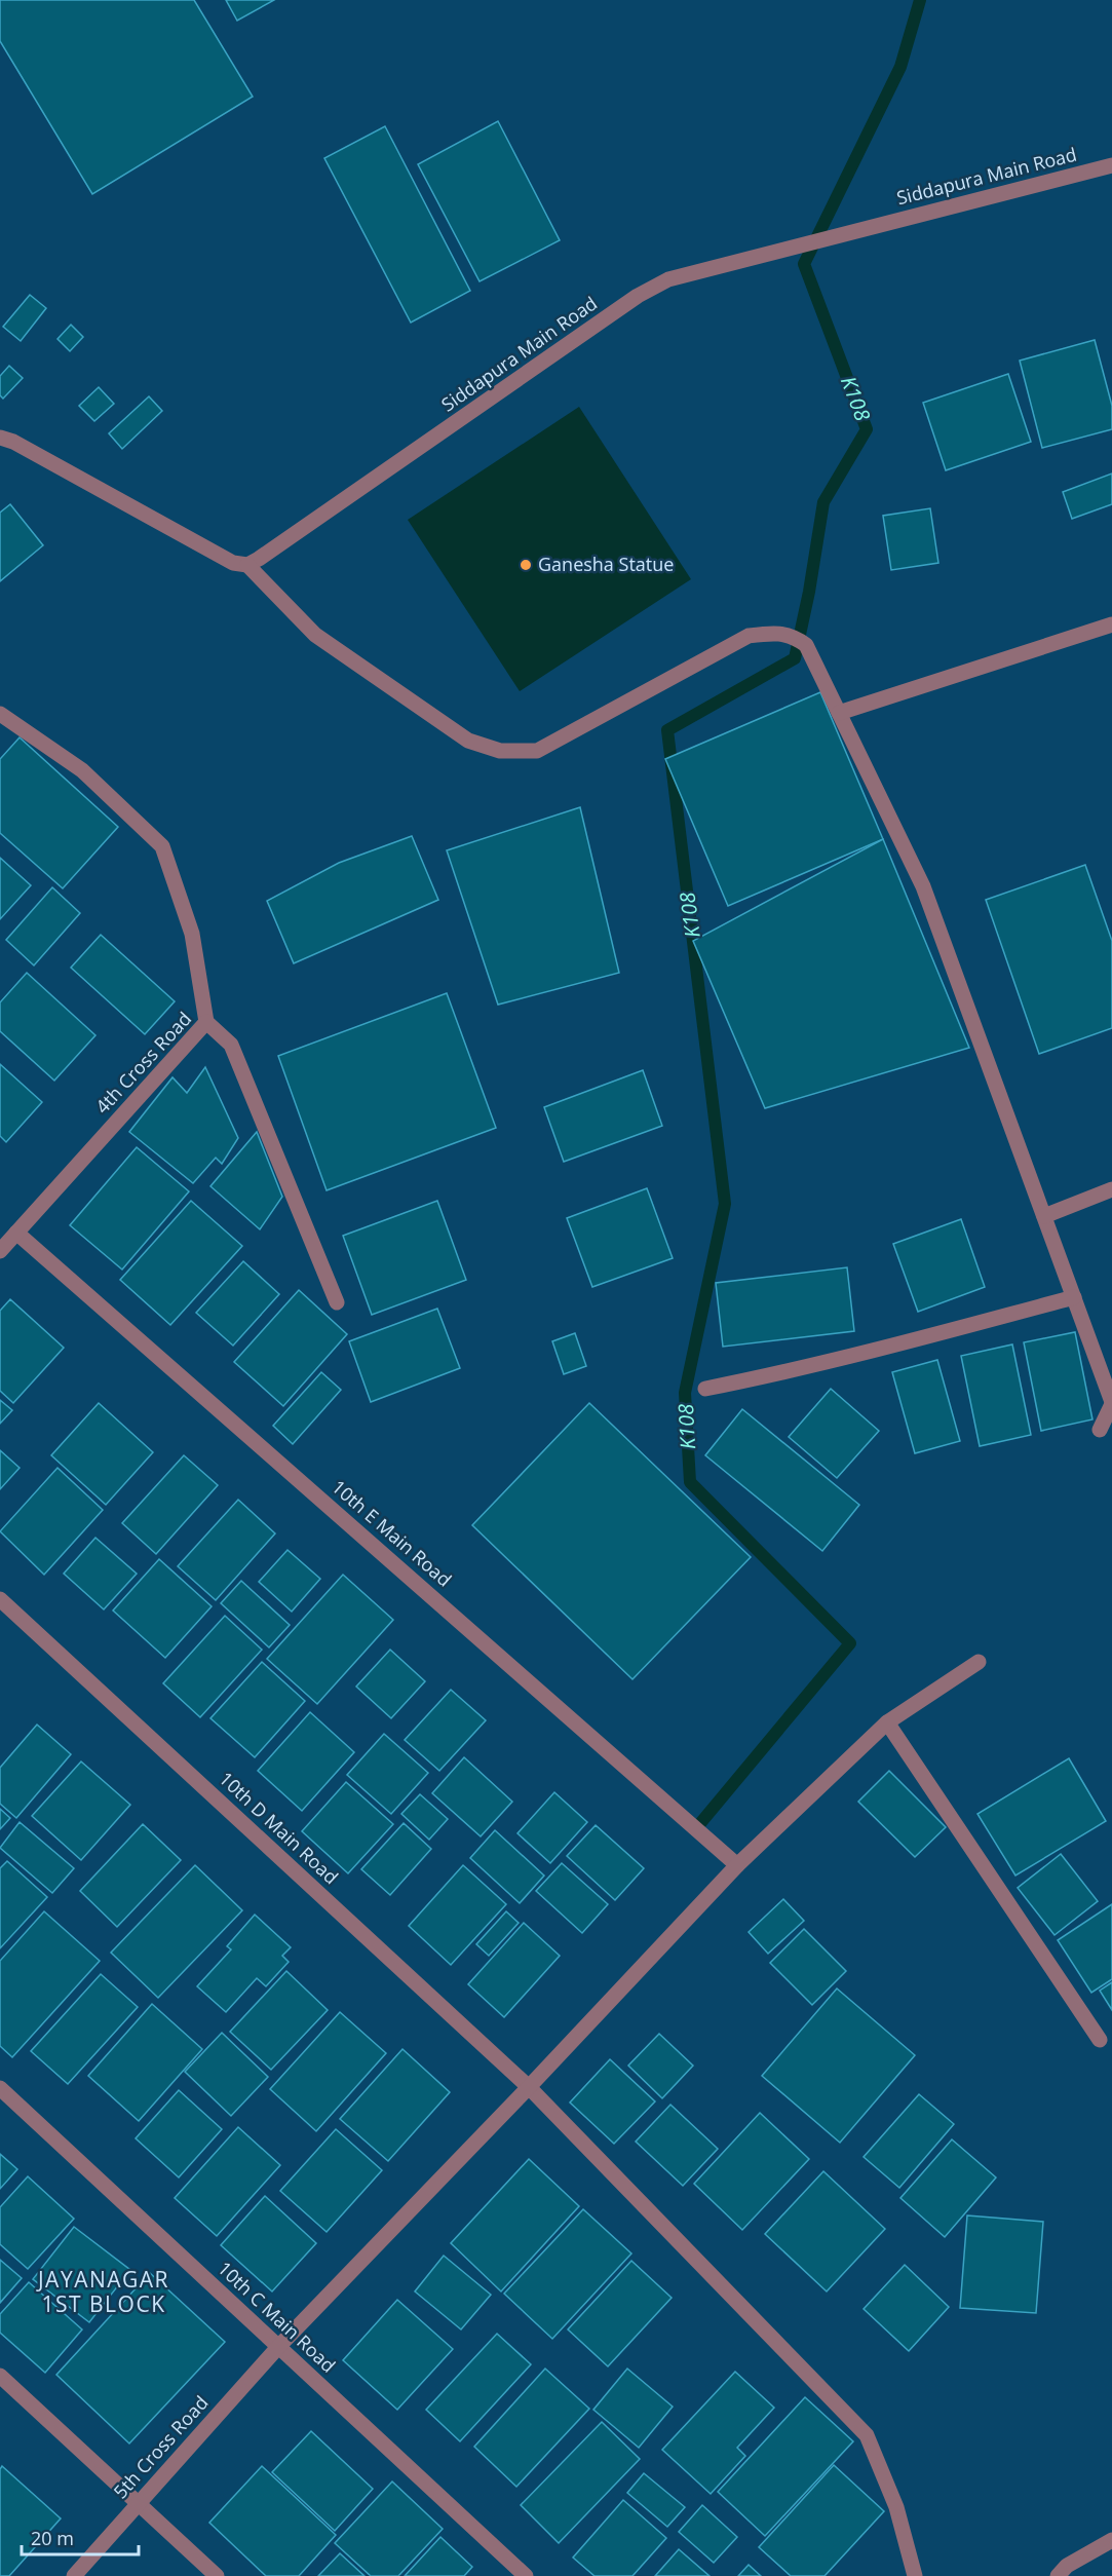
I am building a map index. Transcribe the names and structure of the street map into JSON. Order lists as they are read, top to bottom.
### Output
{
  "streets": {
    "street": [
      "Siddapura Main Road",
      "4th Cross Road",
      "10th E Main Road",
      "10th D Main Road",
      "10th C Main Road",
      "5th Cross Road"
    ]
  },
  "crossings": [
    ["4th Cross Road", "10th E Main Road"],
    ["10th E Main Road", "5th Cross Road"],
    ["10th D Main Road", "5th Cross Road"],
    ["10th C Main Road", "5th Cross Road"]
  ],
  "districts": ["JAYANAGAR 1ST BLOCK"],
  "water": ["K108"],
  "places": ["Ganesha Statue"],
  "scale_bar": "20 m"
}
